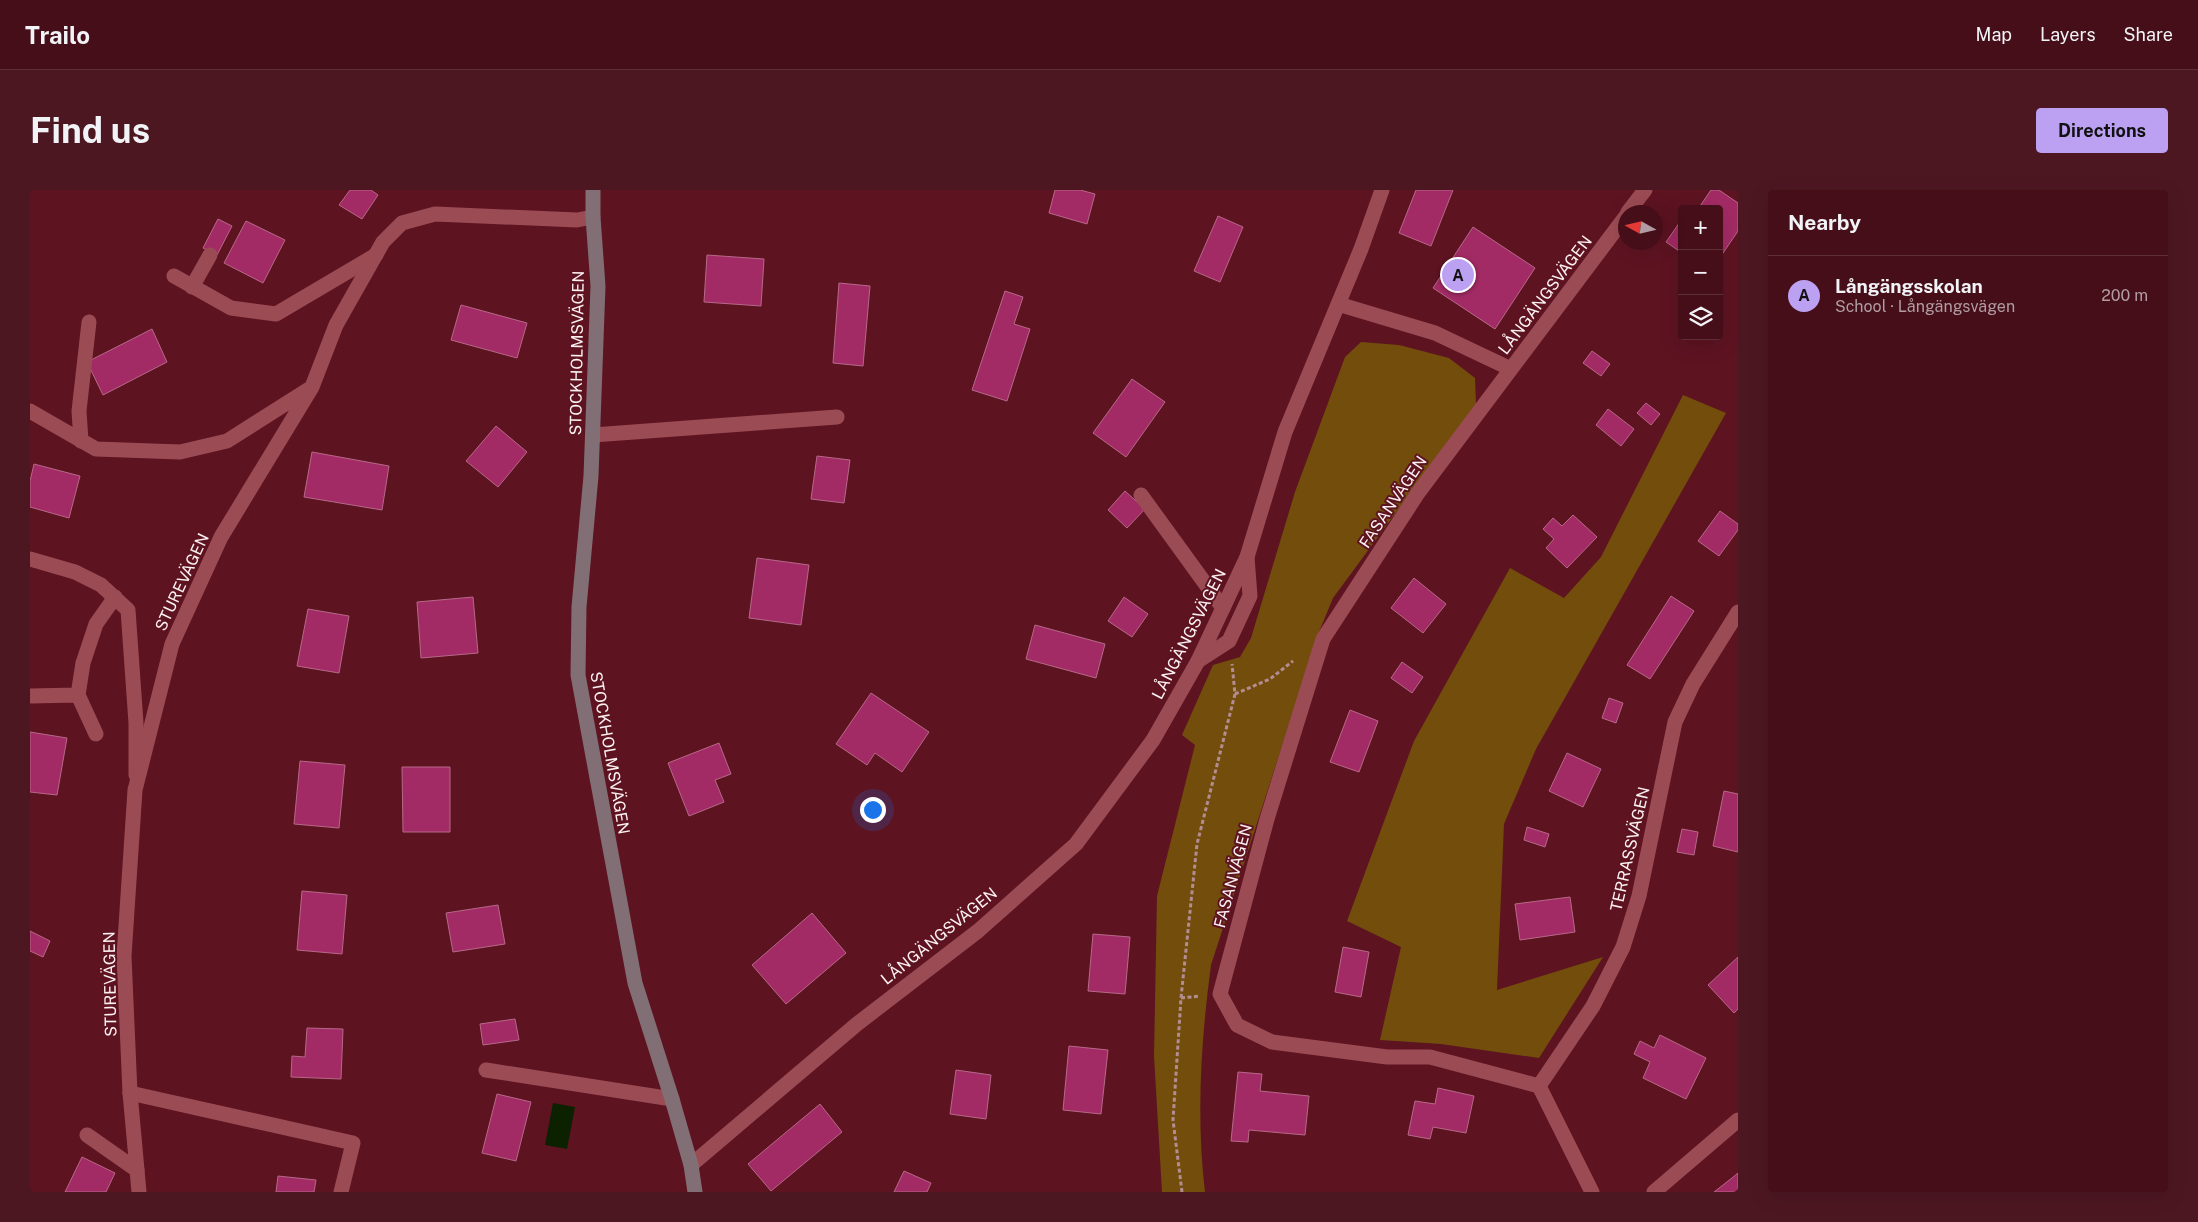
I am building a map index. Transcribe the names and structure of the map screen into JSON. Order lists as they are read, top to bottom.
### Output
{
  "streets": {
    "street": [
      "LÅNGÄNGSVÄGEN",
      "STOCKHOLMSVÄGEN",
      "FASANVÄGEN",
      "STUREVÄGEN",
      "TERRASSVÄGEN"
    ]
  },
  "crossings": [
    ["LÅNGÄNGSVÄGEN", "STOCKHOLMSVÄGEN"],
    ["LÅNGÄNGSVÄGEN", "FASANVÄGEN"],
    ["STOCKHOLMSVÄGEN", "STUREVÄGEN"],
    ["FASANVÄGEN", "TERRASSVÄGEN"]
  ],
  "north": "left",
  "page": {
    "header": "Trailo",
    "nav": ["Map", "Layers", "Share"],
    "buttons": "Directions",
    "title": "Find us",
    "heading": "Nearby",
    "map_buttons": ["+", "−"],
    "list": [
      {
        "mark": "A",
        "name": "Långängsskolan",
        "note": "School · Långängsvägen",
        "value": "200 m"
      }
    ],
    "pins": "A"
  }
}
